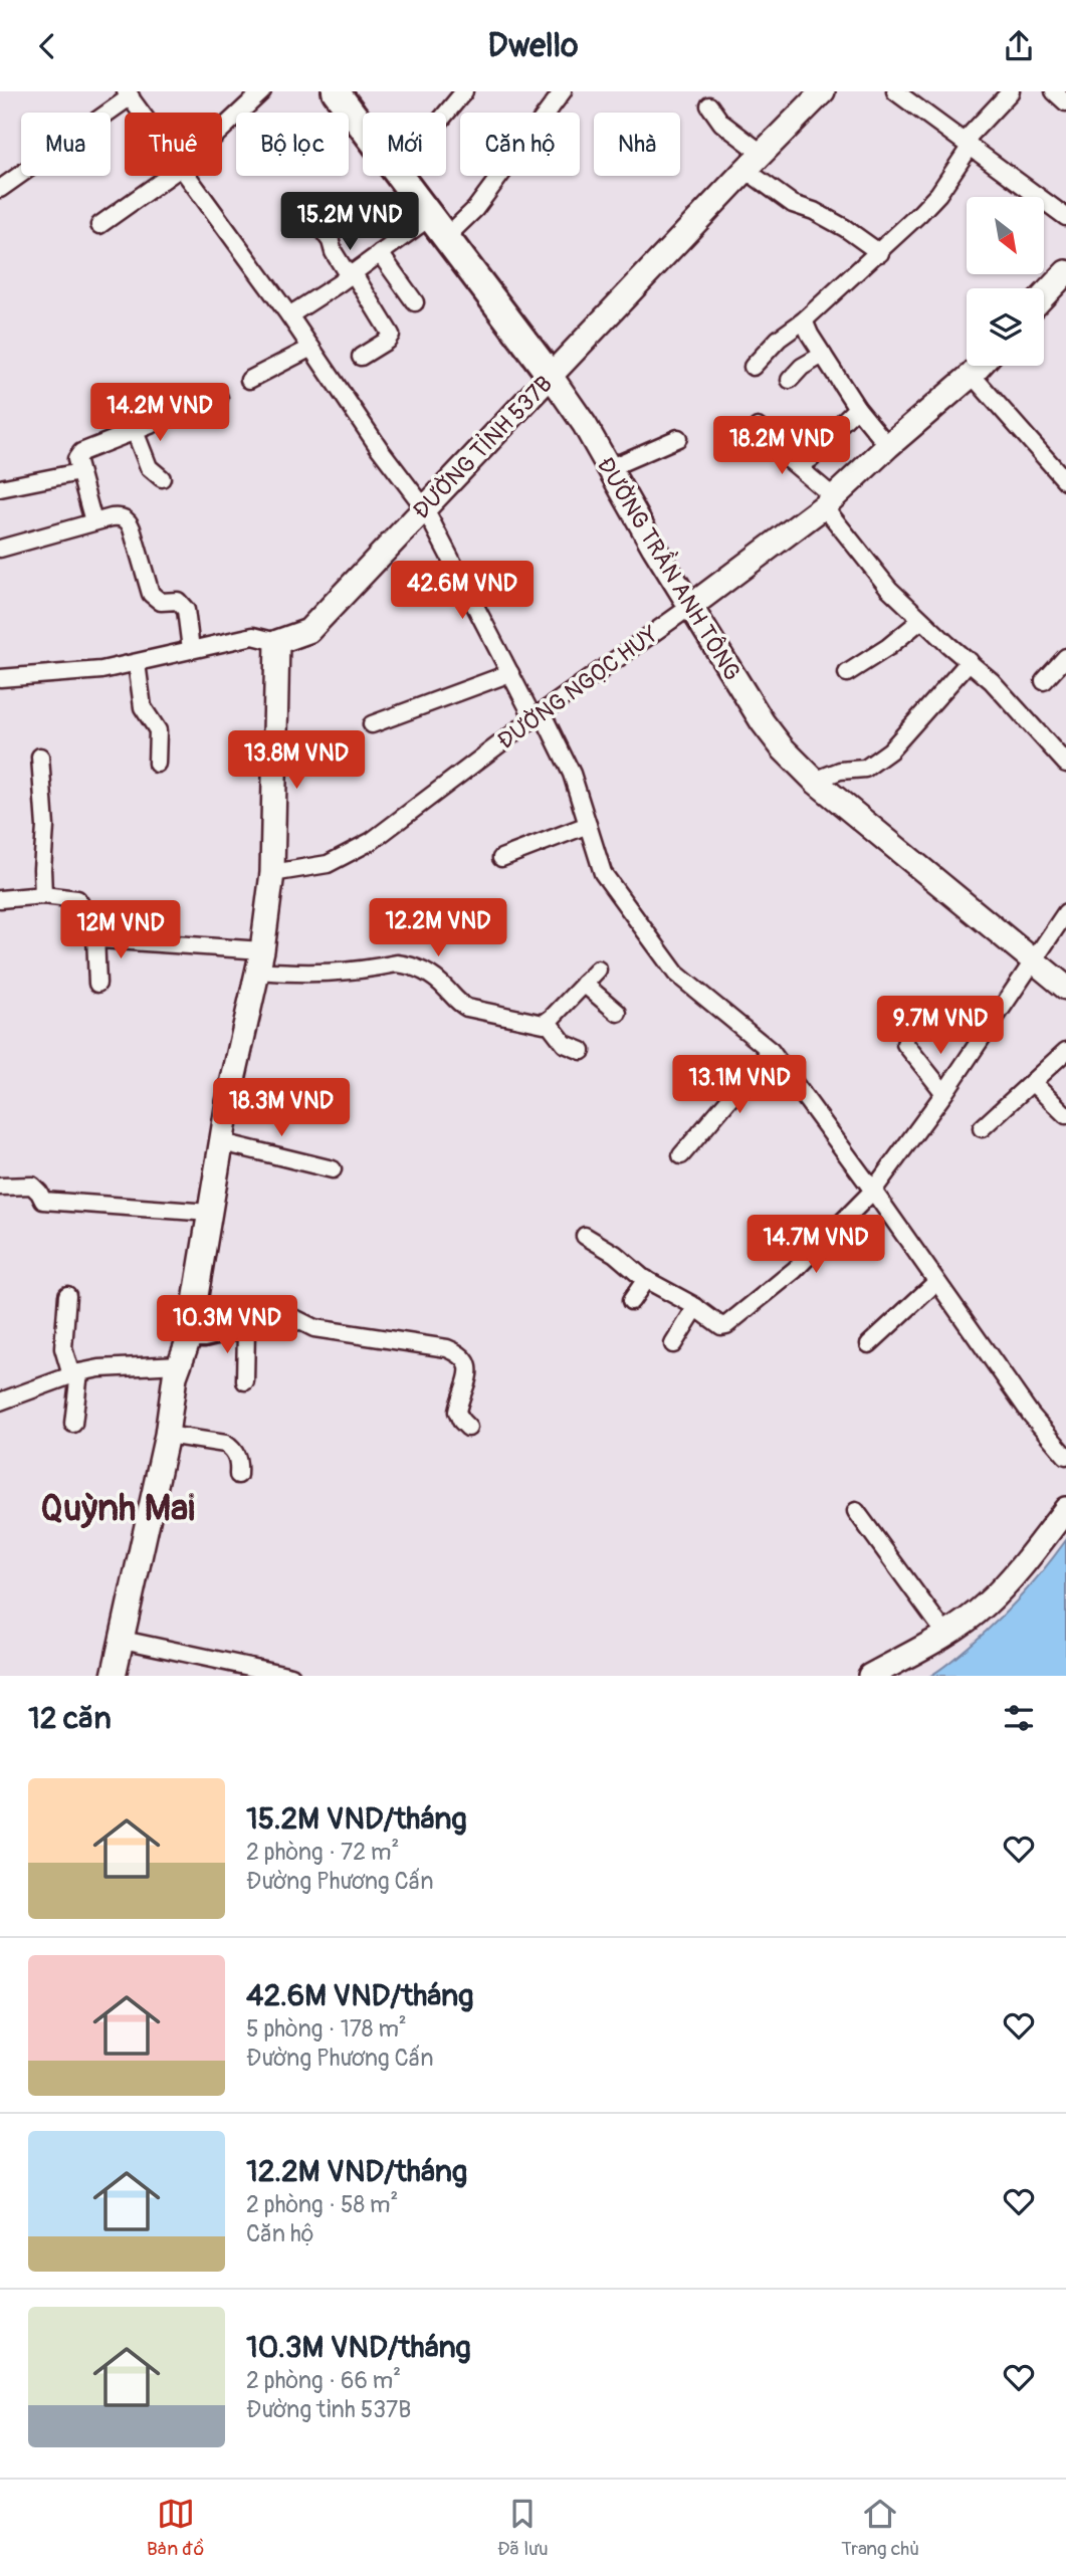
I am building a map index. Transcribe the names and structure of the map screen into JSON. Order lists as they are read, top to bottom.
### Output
{
  "streets": {
    "main road": ["ĐƯỜNG TỈNH 537B", "ĐƯỜNG TRẦN ANH TÔNG", "ĐƯỜNG NGỌC HUY"]
  },
  "crossings": [
    ["ĐƯỜNG TỈNH 537B", "ĐƯỜNG TRẦN ANH TÔNG"],
    ["ĐƯỜNG TRẦN ANH TÔNG", "ĐƯỜNG NGỌC HUY"]
  ],
  "districts": ["Quỳnh Mai"],
  "north": "bottom right",
  "page": {
    "header": "Dwello",
    "chip": [
      "Mua",
      "Thuê",
      "Bộ lọc",
      "Mới",
      "Căn hộ",
      "Nhà"
    ],
    "price": [
      "15.2M VND",
      "14.2M VND",
      "18.2M VND",
      "42.6M VND",
      "13.8M VND",
      "12.2M VND",
      "12M VND",
      "9.7M VND",
      "13.1M VND",
      "18.3M VND",
      "14.7M VND",
      "10.3M VND"
    ],
    "heading": "12 căn",
    "list": [
      {
        "name": "15.2M VND/tháng",
        "note": "2 phòng · 72 m² · Đường Phương Cấn"
      },
      {
        "name": "42.6M VND/tháng",
        "note": "5 phòng · 178 m² · Đường Phương Cấn"
      },
      {
        "name": "12.2M VND/tháng",
        "note": "2 phòng · 58 m² · Căn hộ"
      },
      {
        "name": "10.3M VND/tháng",
        "note": "2 phòng · 66 m² · Đường tỉnh 537B"
      }
    ],
    "tabs": ["Bản đồ", "Đã lưu", "Trang chủ"]
  }
}
